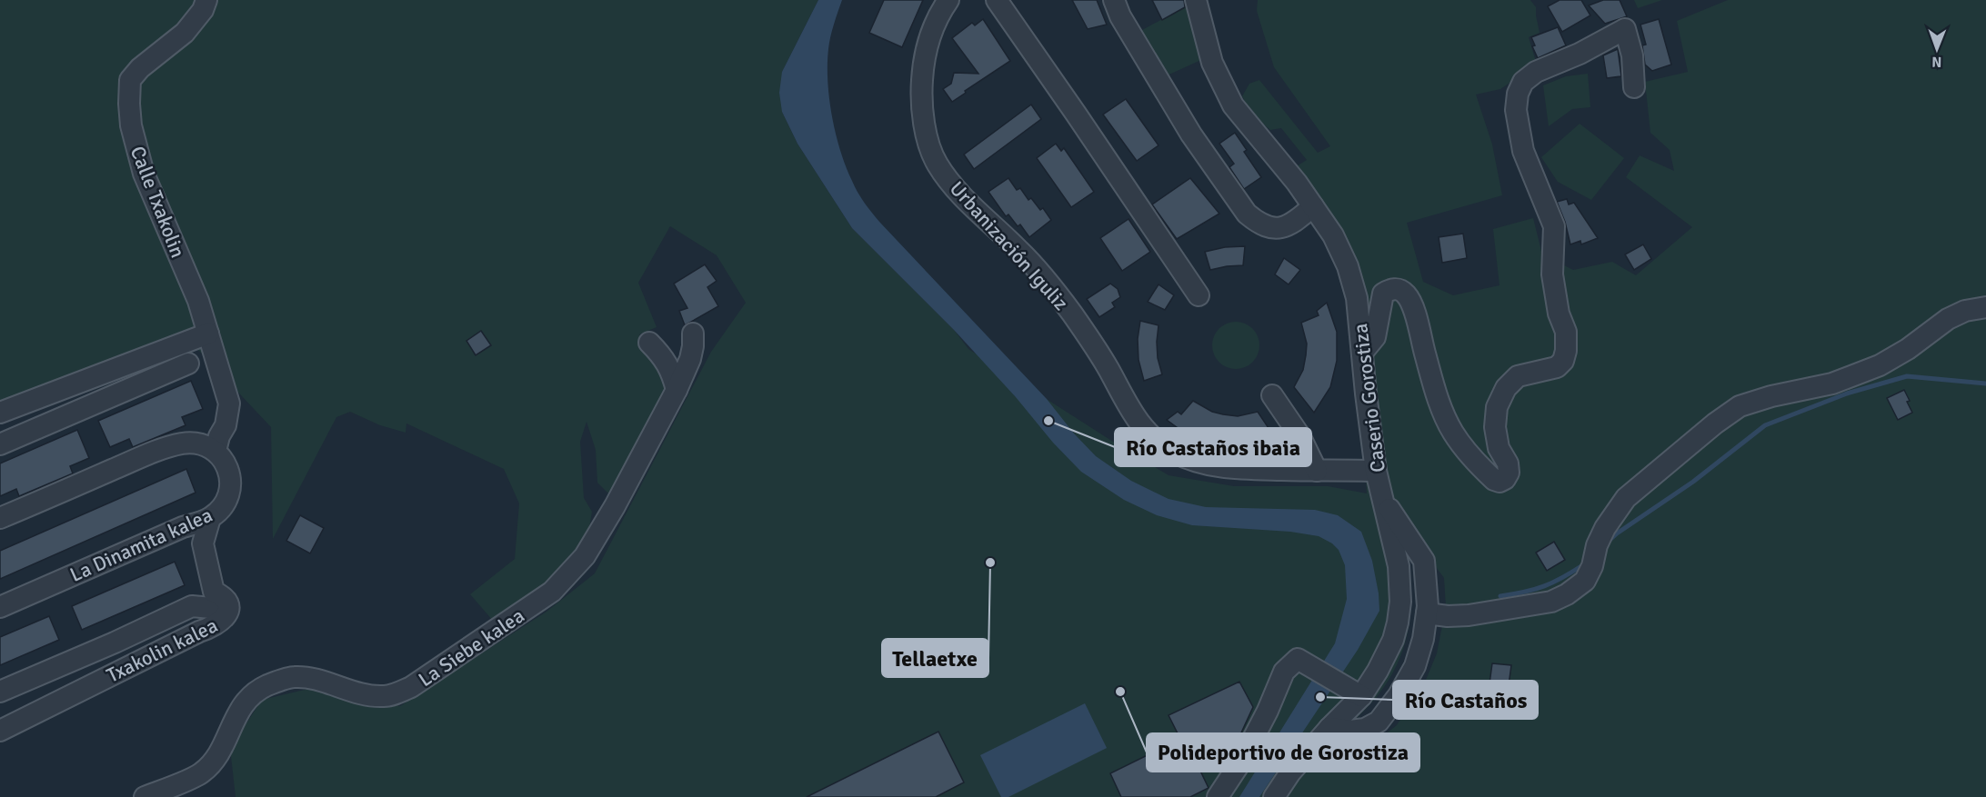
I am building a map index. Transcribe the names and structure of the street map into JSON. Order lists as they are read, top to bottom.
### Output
{
  "streets": {
    "street": [
      "Calle Txakolin",
      "Urbanización Iguliz",
      "Caserio Gorostiza",
      "La Dinamita kalea",
      "La Siebe kalea",
      "Txakolin kalea"
    ]
  },
  "crossings": [
    ["Urbanización Iguliz", "Caserio Gorostiza"],
    ["La Dinamita kalea", "Txakolin kalea"]
  ],
  "places": [
    "Río Castaños ibaia",
    "Tellaetxe",
    "Polideportivo de Gorostiza",
    "Río Castaños"
  ],
  "north": "bottom"
}
